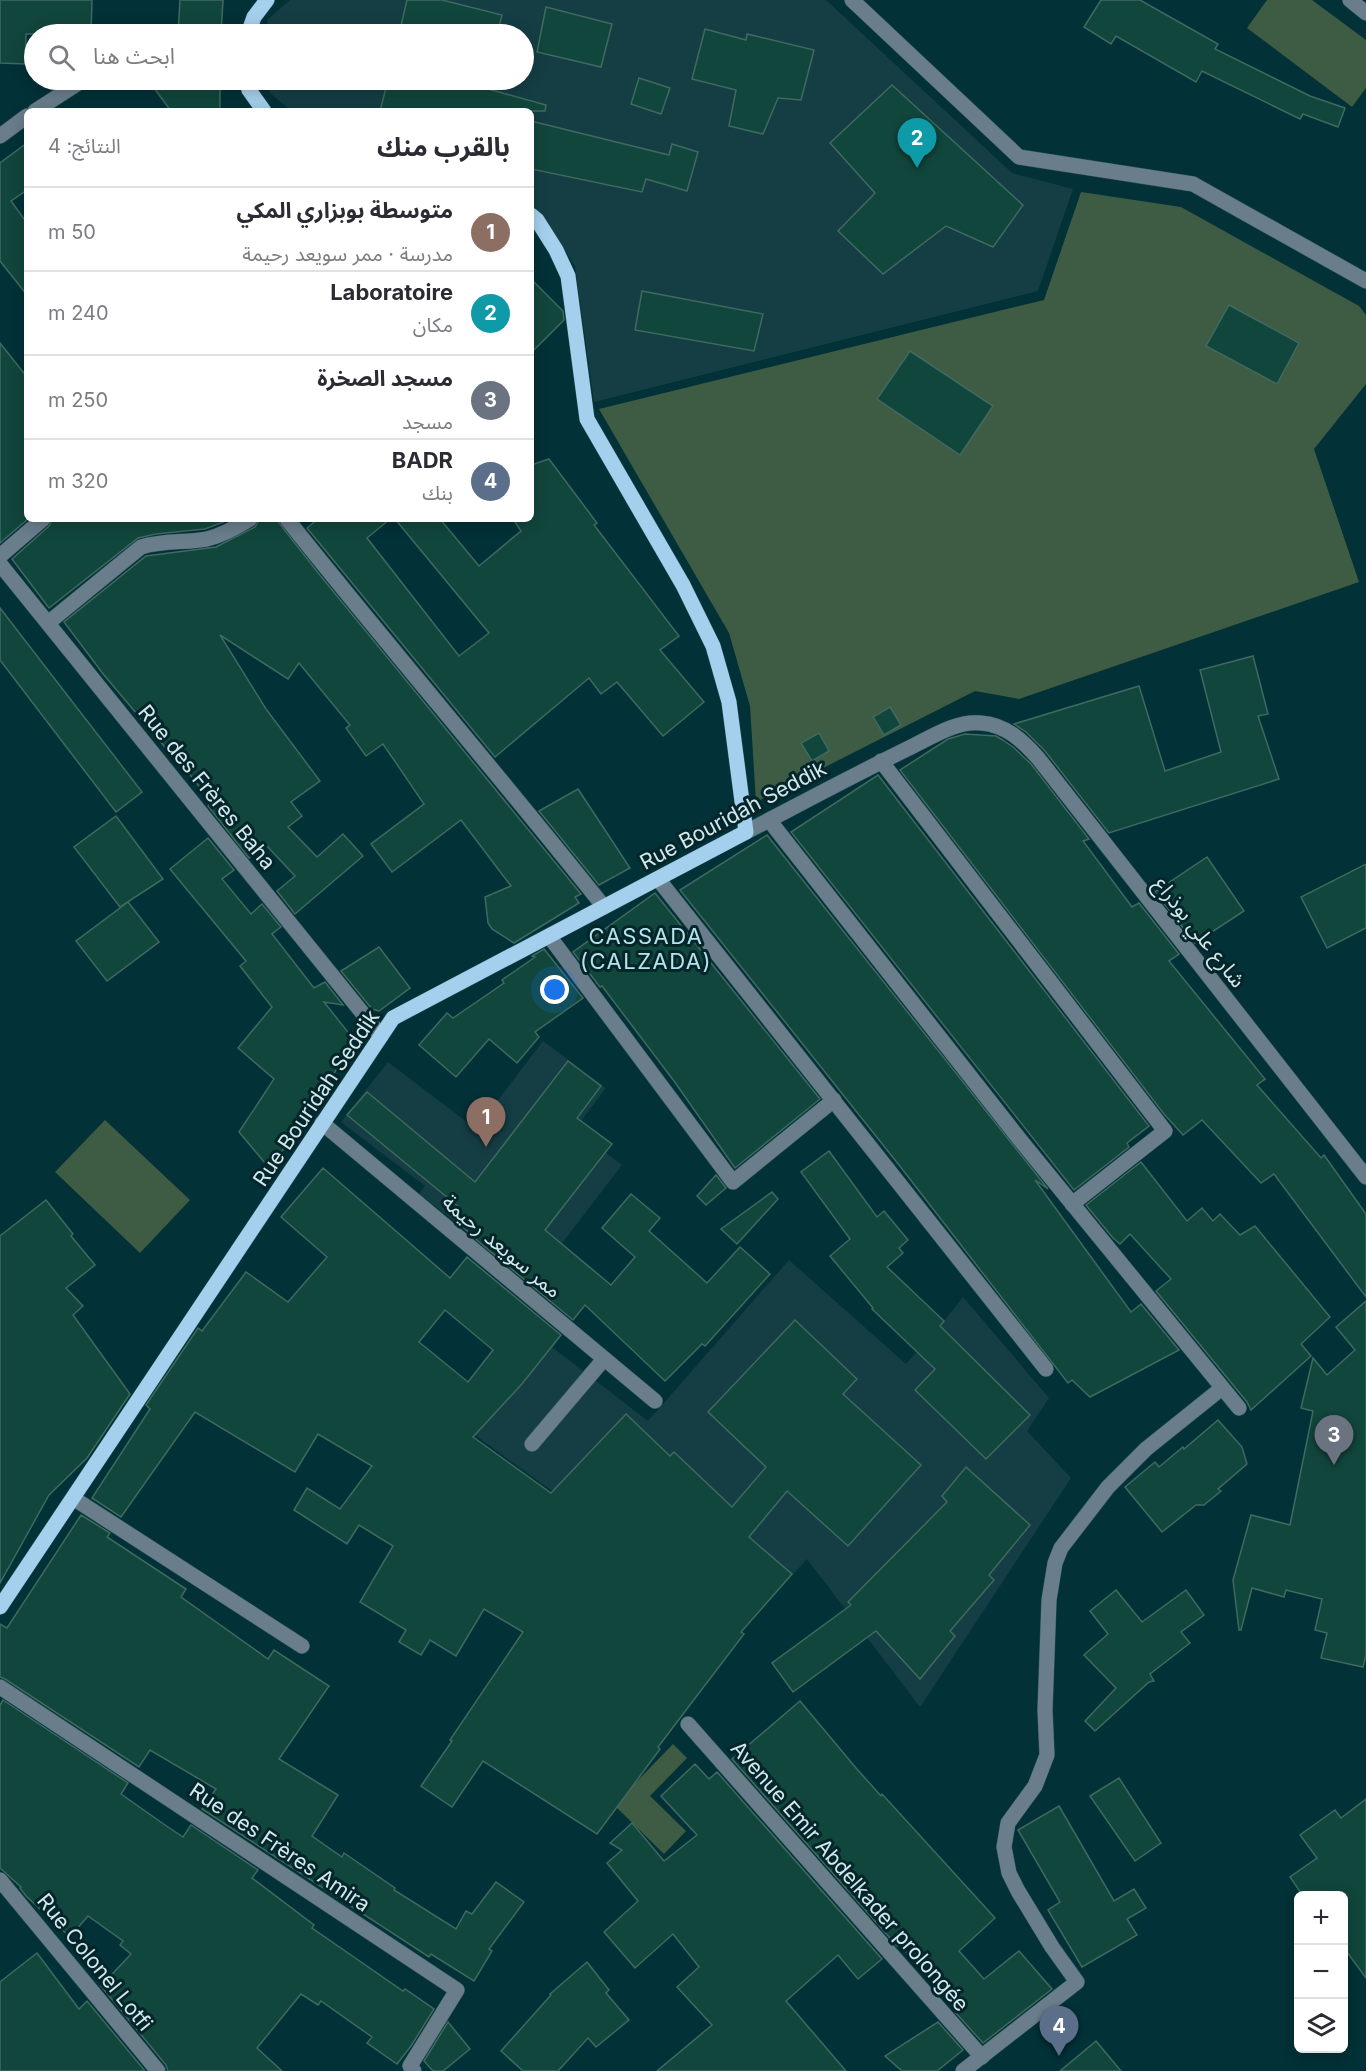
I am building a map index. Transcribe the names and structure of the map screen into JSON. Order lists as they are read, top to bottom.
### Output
{
  "streets": {
    "main road": ["Rue Bouridah Seddik"],
    "street": [
      "Rue des Frères Baha",
      "شارع علي بوذراع",
      "ممر سويعد رحيمة",
      "Rue des Frères Amira",
      "Avenue Emir Abdelkader prolongée",
      "Rue Colonel Lotfi"
    ]
  },
  "crossings": [
    ["Rue des Frères Baha", "Rue Bouridah Seddik"],
    ["Rue Bouridah Seddik", "شارع علي بوذراع"],
    ["Rue Bouridah Seddik", "ممر سويعد رحيمة"]
  ],
  "districts": ["CASSADA (CALZADA)"],
  "page": {
    "search": "ابحث هنا",
    "heading": ["بالقرب منك", "النتائج: 4"],
    "pins": [
      "2",
      "1",
      "3",
      "4"
    ],
    "list": [
      {
        "mark": "1",
        "name": "متوسطة بوبزاري المكي",
        "note": "مدرسة · ممر سويعد رحيمة",
        "value": "50 m"
      },
      {
        "mark": "2",
        "name": "Laboratoire",
        "note": "مكان",
        "value": "240 m"
      },
      {
        "mark": "3",
        "name": "مسجد الصخرة",
        "note": "مسجد",
        "value": "250 m"
      },
      {
        "mark": "4",
        "name": "BADR",
        "note": "بنك",
        "value": "320 m"
      }
    ],
    "map_buttons": ["+", "−"]
  }
}
